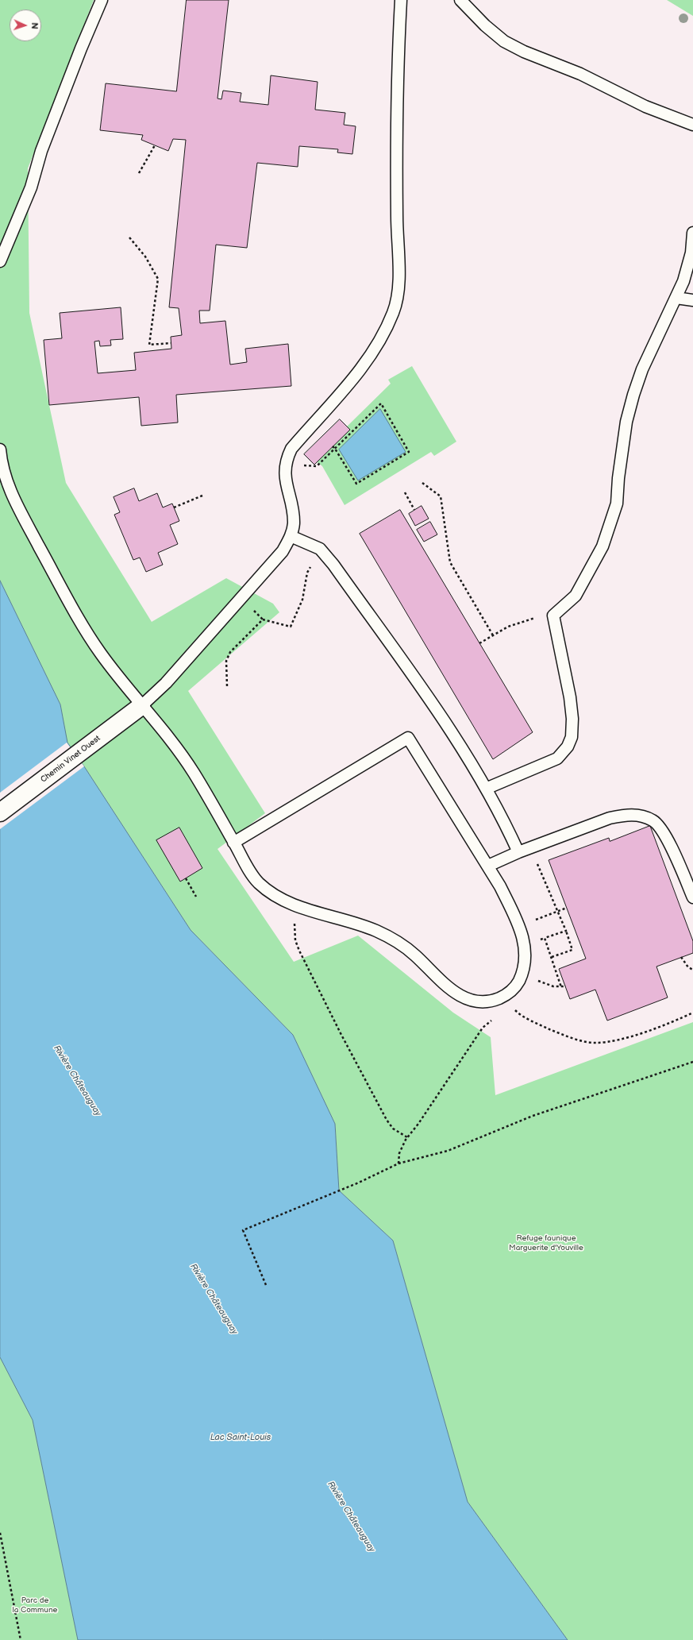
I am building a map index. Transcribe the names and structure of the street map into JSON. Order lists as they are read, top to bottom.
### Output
{
  "streets": {
    "street": ["Chemin Vinet Ouest"]
  },
  "water": ["Rivière Châteauguay", "Lac Saint-Louis"],
  "parks": ["Refuge faunique Marguerite d'Youville", "Parc de la Commune"],
  "north": "right"
}
